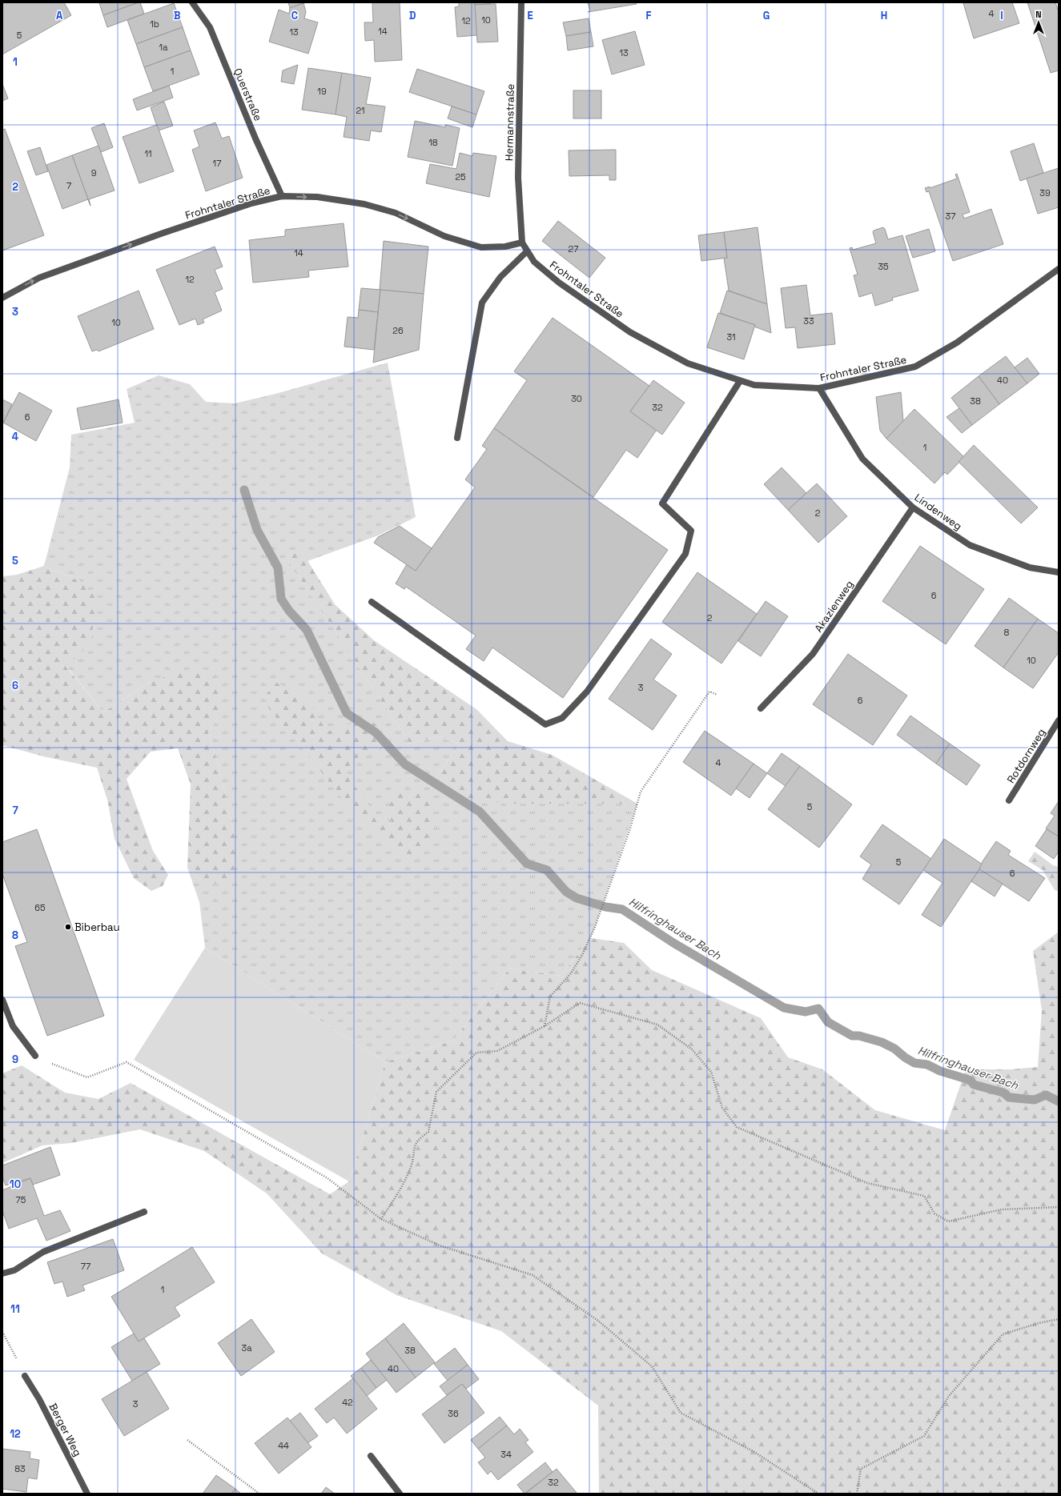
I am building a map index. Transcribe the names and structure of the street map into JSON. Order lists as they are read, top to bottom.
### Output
{
  "streets": {
    "street": [
      "Querstraße",
      "Hermannstraße",
      "Frohntaler Straße",
      "Lindenweg",
      "Akazienweg",
      "Rotdornweg",
      "Berger Weg"
    ]
  },
  "crossings": [
    ["Querstraße", "Frohntaler Straße"],
    ["Hermannstraße", "Frohntaler Straße"],
    ["Frohntaler Straße", "Lindenweg"],
    ["Lindenweg", "Akazienweg"]
  ],
  "one_way": ["Frohntaler Straße"],
  "water": ["Hilfringhauser Bach"],
  "places": ["Biberbau"],
  "house_numbers": [
    "4",
    "10",
    "12",
    "1b",
    "14",
    "13",
    "5",
    "1a",
    "13",
    "1",
    "19",
    "21",
    "18",
    "11",
    "17",
    "9",
    "25",
    "7",
    "39",
    "37",
    "27",
    "14",
    "35",
    "12",
    "33",
    "10",
    "26",
    "31",
    "40",
    "30",
    "38",
    "32",
    "6",
    "1",
    "2",
    "6",
    "2",
    "8",
    "10",
    "3",
    "6",
    "4",
    "5",
    "5",
    "6",
    "65",
    "75",
    "77",
    "1",
    "3a",
    "38",
    "40",
    "42",
    "3",
    "36",
    "44",
    "34",
    "83",
    "32"
  ],
  "north": "top",
  "grid": {
    "columns": [
      "A",
      "B",
      "C",
      "D",
      "E",
      "F",
      "G",
      "H",
      "I"
    ],
    "rows": [
      "1",
      "2",
      "3",
      "4",
      "5",
      "6",
      "7",
      "8",
      "9",
      "10",
      "11",
      "12"
    ]
  }
}
